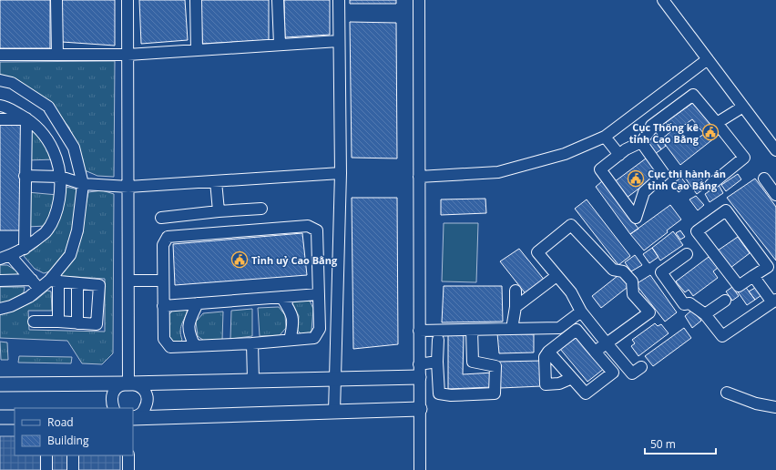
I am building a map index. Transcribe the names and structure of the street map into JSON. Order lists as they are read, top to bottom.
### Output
{
  "places": {
    "public building": ["Cục Thống kê tỉnh Cao Bằng", "Cục thi hành án tỉnh Cao Bằng", "Tỉnh uỷ Cao Bằng"]
  },
  "legend": ["Road", "Building"],
  "scale_bar": "50 m"
}
